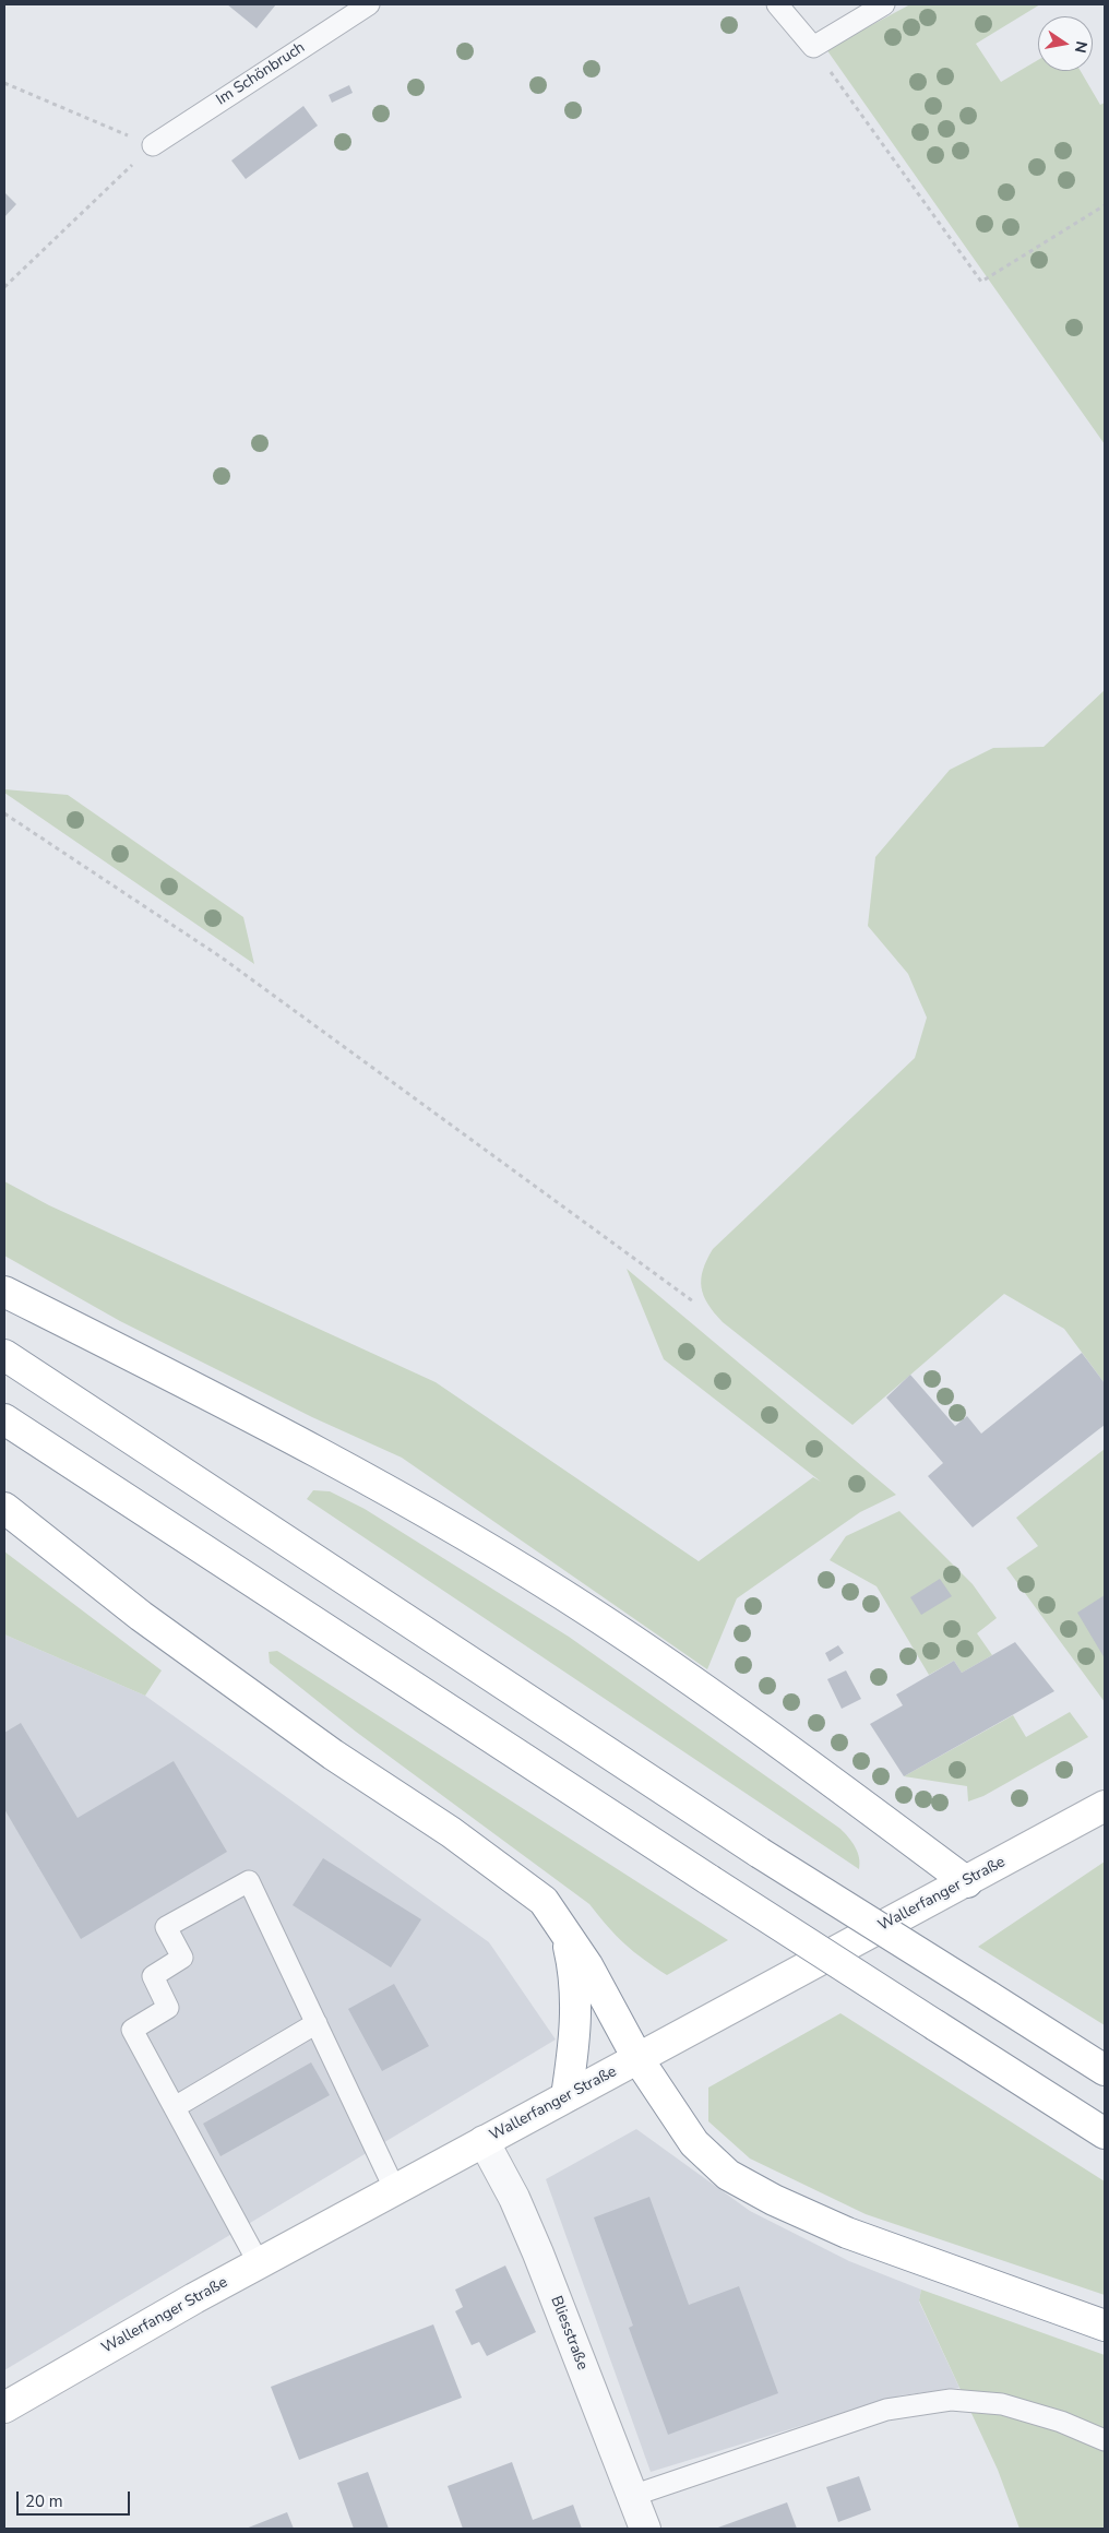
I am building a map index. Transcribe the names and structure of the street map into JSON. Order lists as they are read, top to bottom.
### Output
{
  "streets": {
    "main road": ["Wallerfanger Straße"],
    "street": ["Bliesstraße"],
    "lane": ["Im Schönbruch"]
  },
  "crossings": [
    ["Wallerfanger Straße", "Bliesstraße"]
  ],
  "scale_bar": "20 m",
  "north": "right"
}
